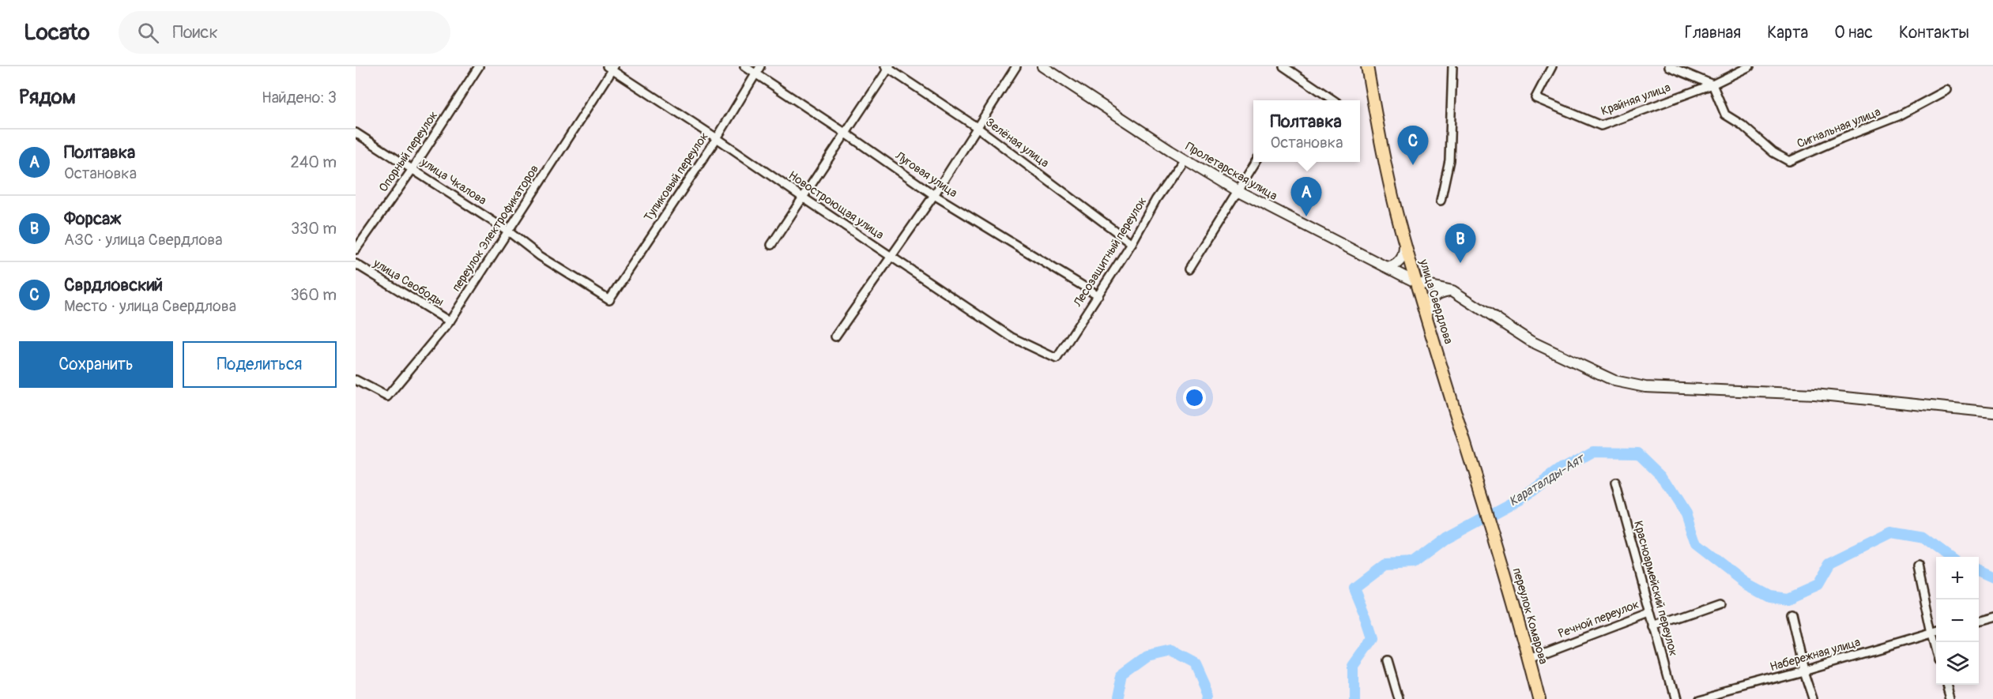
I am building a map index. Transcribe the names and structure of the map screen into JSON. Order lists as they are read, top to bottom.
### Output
{
  "streets": {
    "main road": ["улица Свердлова", "переулок Комарова"],
    "street": [
      "Крайняя улица",
      "Сигнальная улица",
      "Зелёная улица",
      "Опорный переулок",
      "Пролетарская улица",
      "Луговая улица",
      "Тупиковый переулок",
      "улица Чкалова",
      "Новостроющая улица",
      "переулок Электрофикаторов",
      "Лесозащитный переулок",
      "улица Свободы",
      "Красноармейский переулок",
      "Речной переулок",
      "Набережная улица"
    ]
  },
  "crossings": [
    ["Крайняя улица", "Сигнальная улица"],
    ["Зелёная улица", "Лесозащитный переулок"],
    ["Опорный переулок", "улица Чкалова"],
    ["Пролетарская улица", "Лесозащитный переулок"],
    ["Пролетарская улица", "улица Свердлова"],
    ["Луговая улица", "Тупиковый переулок"],
    ["Луговая улица", "Лесозащитный переулок"],
    ["Тупиковый переулок", "улица Чкалова"],
    ["Тупиковый переулок", "Новостроющая улица"],
    ["улица Чкалова", "переулок Электрофикаторов"],
    ["Новостроющая улица", "переулок Электрофикаторов"],
    ["Новостроющая улица", "Лесозащитный переулок"],
    ["переулок Электрофикаторов", "улица Свободы"],
    ["улица Свердлова", "переулок Комарова"],
    ["Красноармейский переулок", "Речной переулок"],
    ["переулок Комарова", "Речной переулок"]
  ],
  "water": ["Караталды-Аят"],
  "page": {
    "header": "Locato",
    "search": "Поиск",
    "nav": [
      "Главная",
      "Карта",
      "О нас",
      "Контакты"
    ],
    "heading": ["Рядом", "Найдено: 3"],
    "popup": ["Полтавка", "Остановка"],
    "pins": ["C", "A", "B"],
    "list": [
      {
        "mark": "A",
        "name": "Полтавка",
        "note": "Остановка",
        "value": "240 m"
      },
      {
        "mark": "B",
        "name": "Форсаж",
        "note": "АЗС · улица Свердлова",
        "value": "330 m"
      },
      {
        "mark": "C",
        "name": "Сврдловский",
        "note": "Место · улица Свердлова",
        "value": "360 m"
      }
    ],
    "buttons": ["Сохранить", "Поделиться"],
    "map_buttons": ["+", "−"]
  }
}
